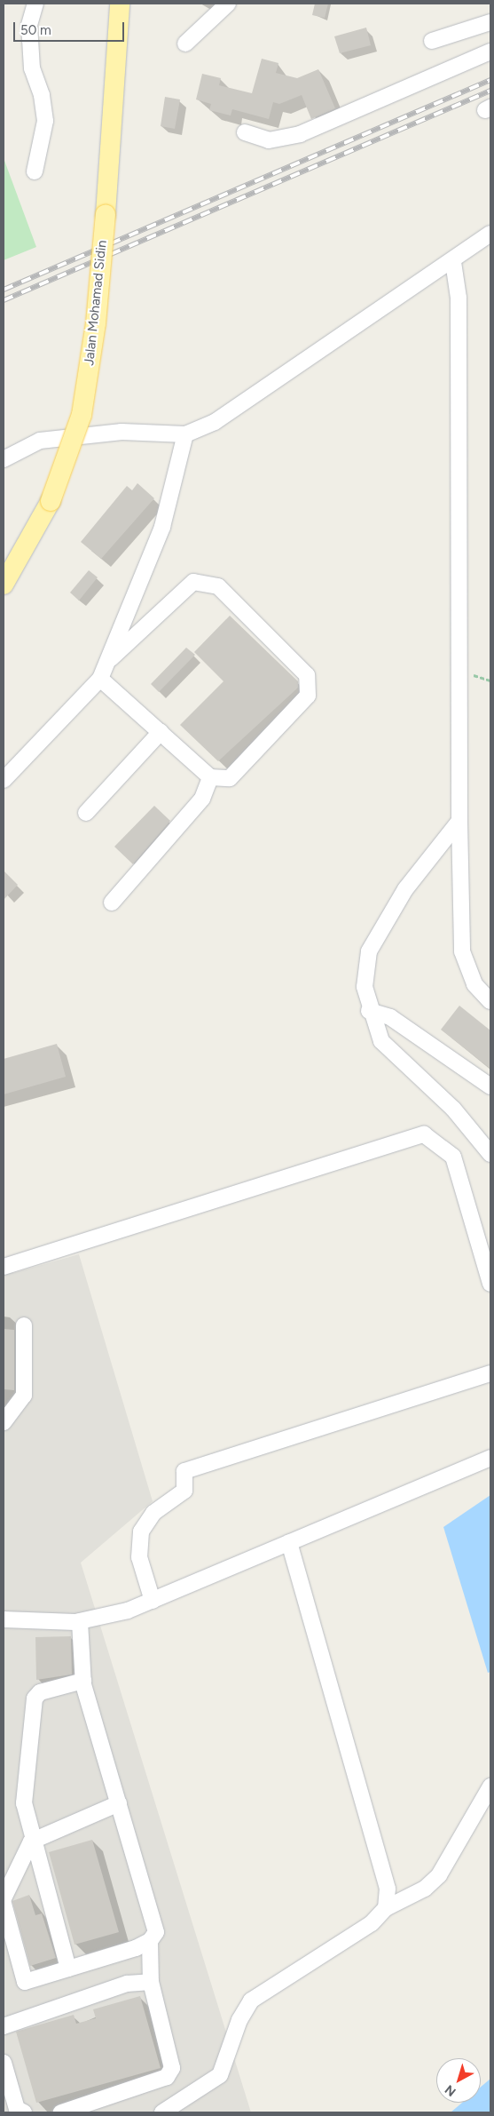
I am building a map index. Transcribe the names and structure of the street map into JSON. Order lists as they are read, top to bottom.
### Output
{
  "streets": {
    "main road": ["Jalan Mohamad Sidin"]
  },
  "scale_bar": "50 m",
  "north": "bottom left"
}
